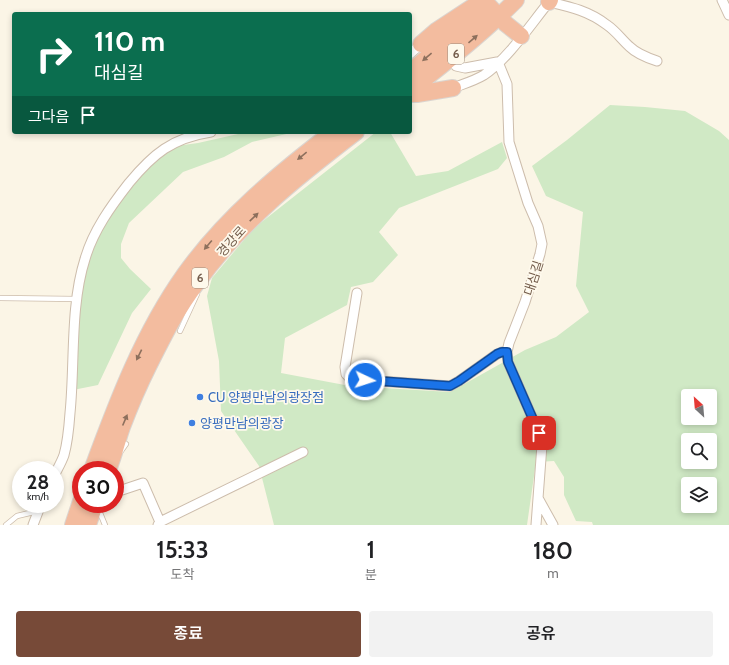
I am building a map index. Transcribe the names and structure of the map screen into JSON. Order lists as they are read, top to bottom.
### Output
{
  "streets": {
    "highway": ["6", "경강로"],
    "street": ["대심길"]
  },
  "places": ["CU 양평만남의광장점", "양평만남의광장"],
  "north": "top left",
  "page": {
    "turn": ["110 m", "대심길"],
    "then": "그다음",
    "speed": "28 km/h",
    "limit": "30",
    "eta": [
      "15:33",
      "도착",
      "1",
      "분",
      "180",
      "m"
    ],
    "buttons": ["종료", "공유"]
  }
}
